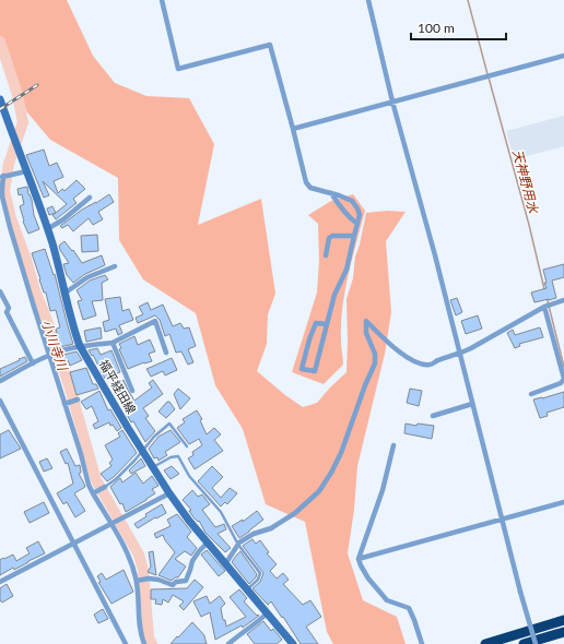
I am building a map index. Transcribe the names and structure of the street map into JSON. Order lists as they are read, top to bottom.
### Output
{
  "streets": {
    "main road": ["福平経田線"]
  },
  "water": ["天神野用水", "小川寺川"],
  "scale_bar": "100 m"
}
